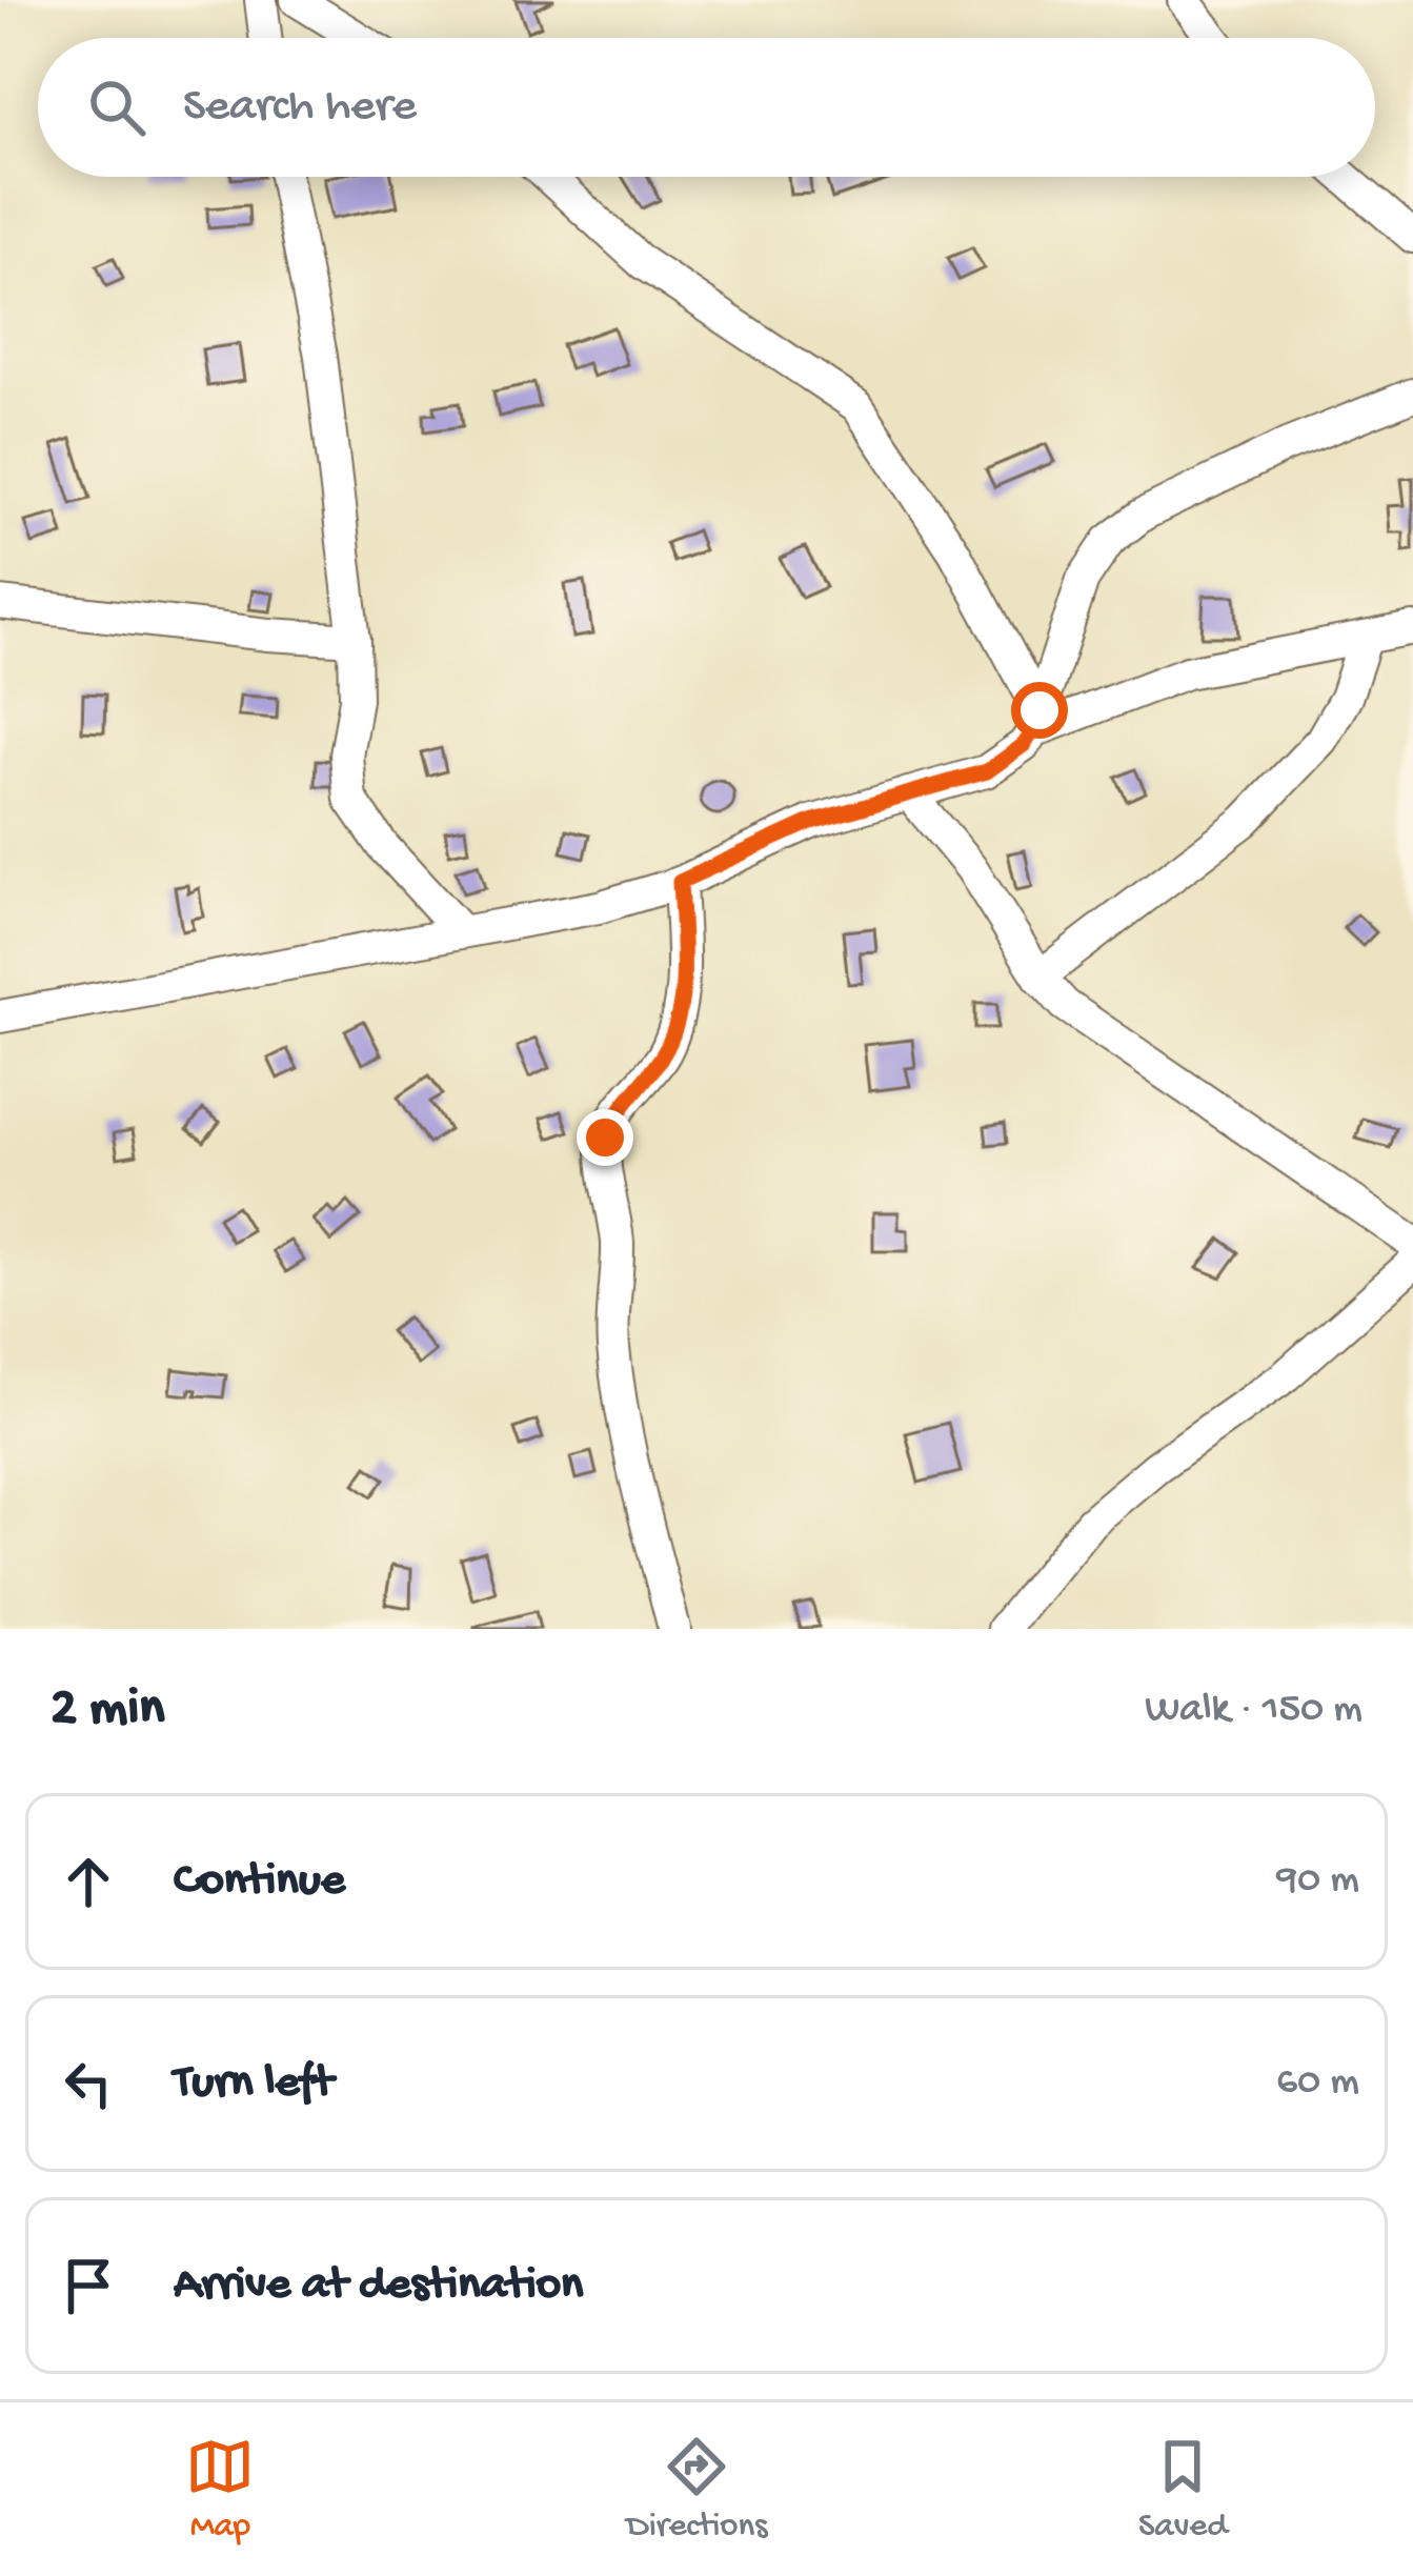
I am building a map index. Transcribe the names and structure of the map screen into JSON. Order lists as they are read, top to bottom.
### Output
{
  "page": {
    "search": "Search here",
    "heading": ["2 min", "Walk · 150 m"],
    "list": [
      ["Continue", "90 m"],
      ["Turn left", "60 m"],
      "Arrive at destination"
    ],
    "nav": ["Map", "Directions", "Saved"]
  }
}
